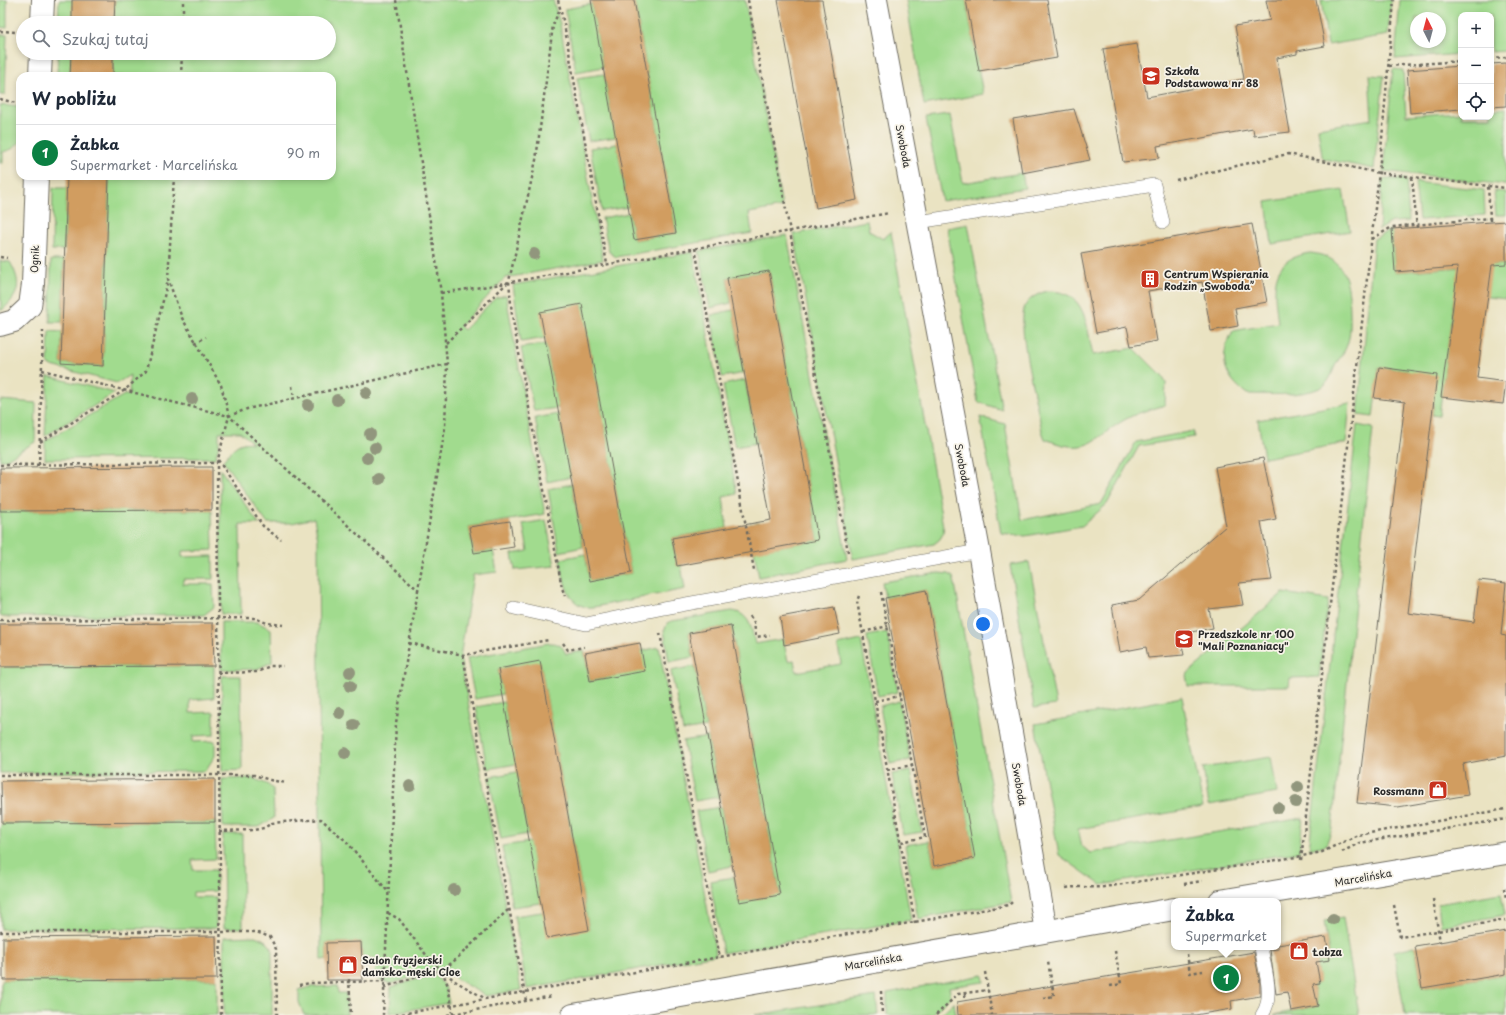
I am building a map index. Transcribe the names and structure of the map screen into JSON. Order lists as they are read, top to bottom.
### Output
{
  "streets": {
    "street": ["Swoboda", "Ognik", "Marcelińska"]
  },
  "crossings": [
    ["Swoboda", "Marcelińska"]
  ],
  "places": {
    "school or university": ["Szkoła Podstawowa nr 88", "Przedszkole nr 100 \"Mali Poznaniacy\""],
    "building": ["Centrum Wspierania Rodzin „Swoboda”"],
    "shop": ["Rossmann", "Łobza", "Salon fryzjerski damsko-męski Cloe"]
  },
  "north": "top",
  "page": {
    "map_buttons": ["+", "−"],
    "search": "Szukaj tutaj",
    "heading": "W pobliżu",
    "list": [
      {
        "mark": "1",
        "name": "Żabka",
        "note": "Supermarket · Marcelińska",
        "value": "90 m"
      }
    ],
    "popup": ["Żabka", "Supermarket"],
    "pins": "1"
  }
}
